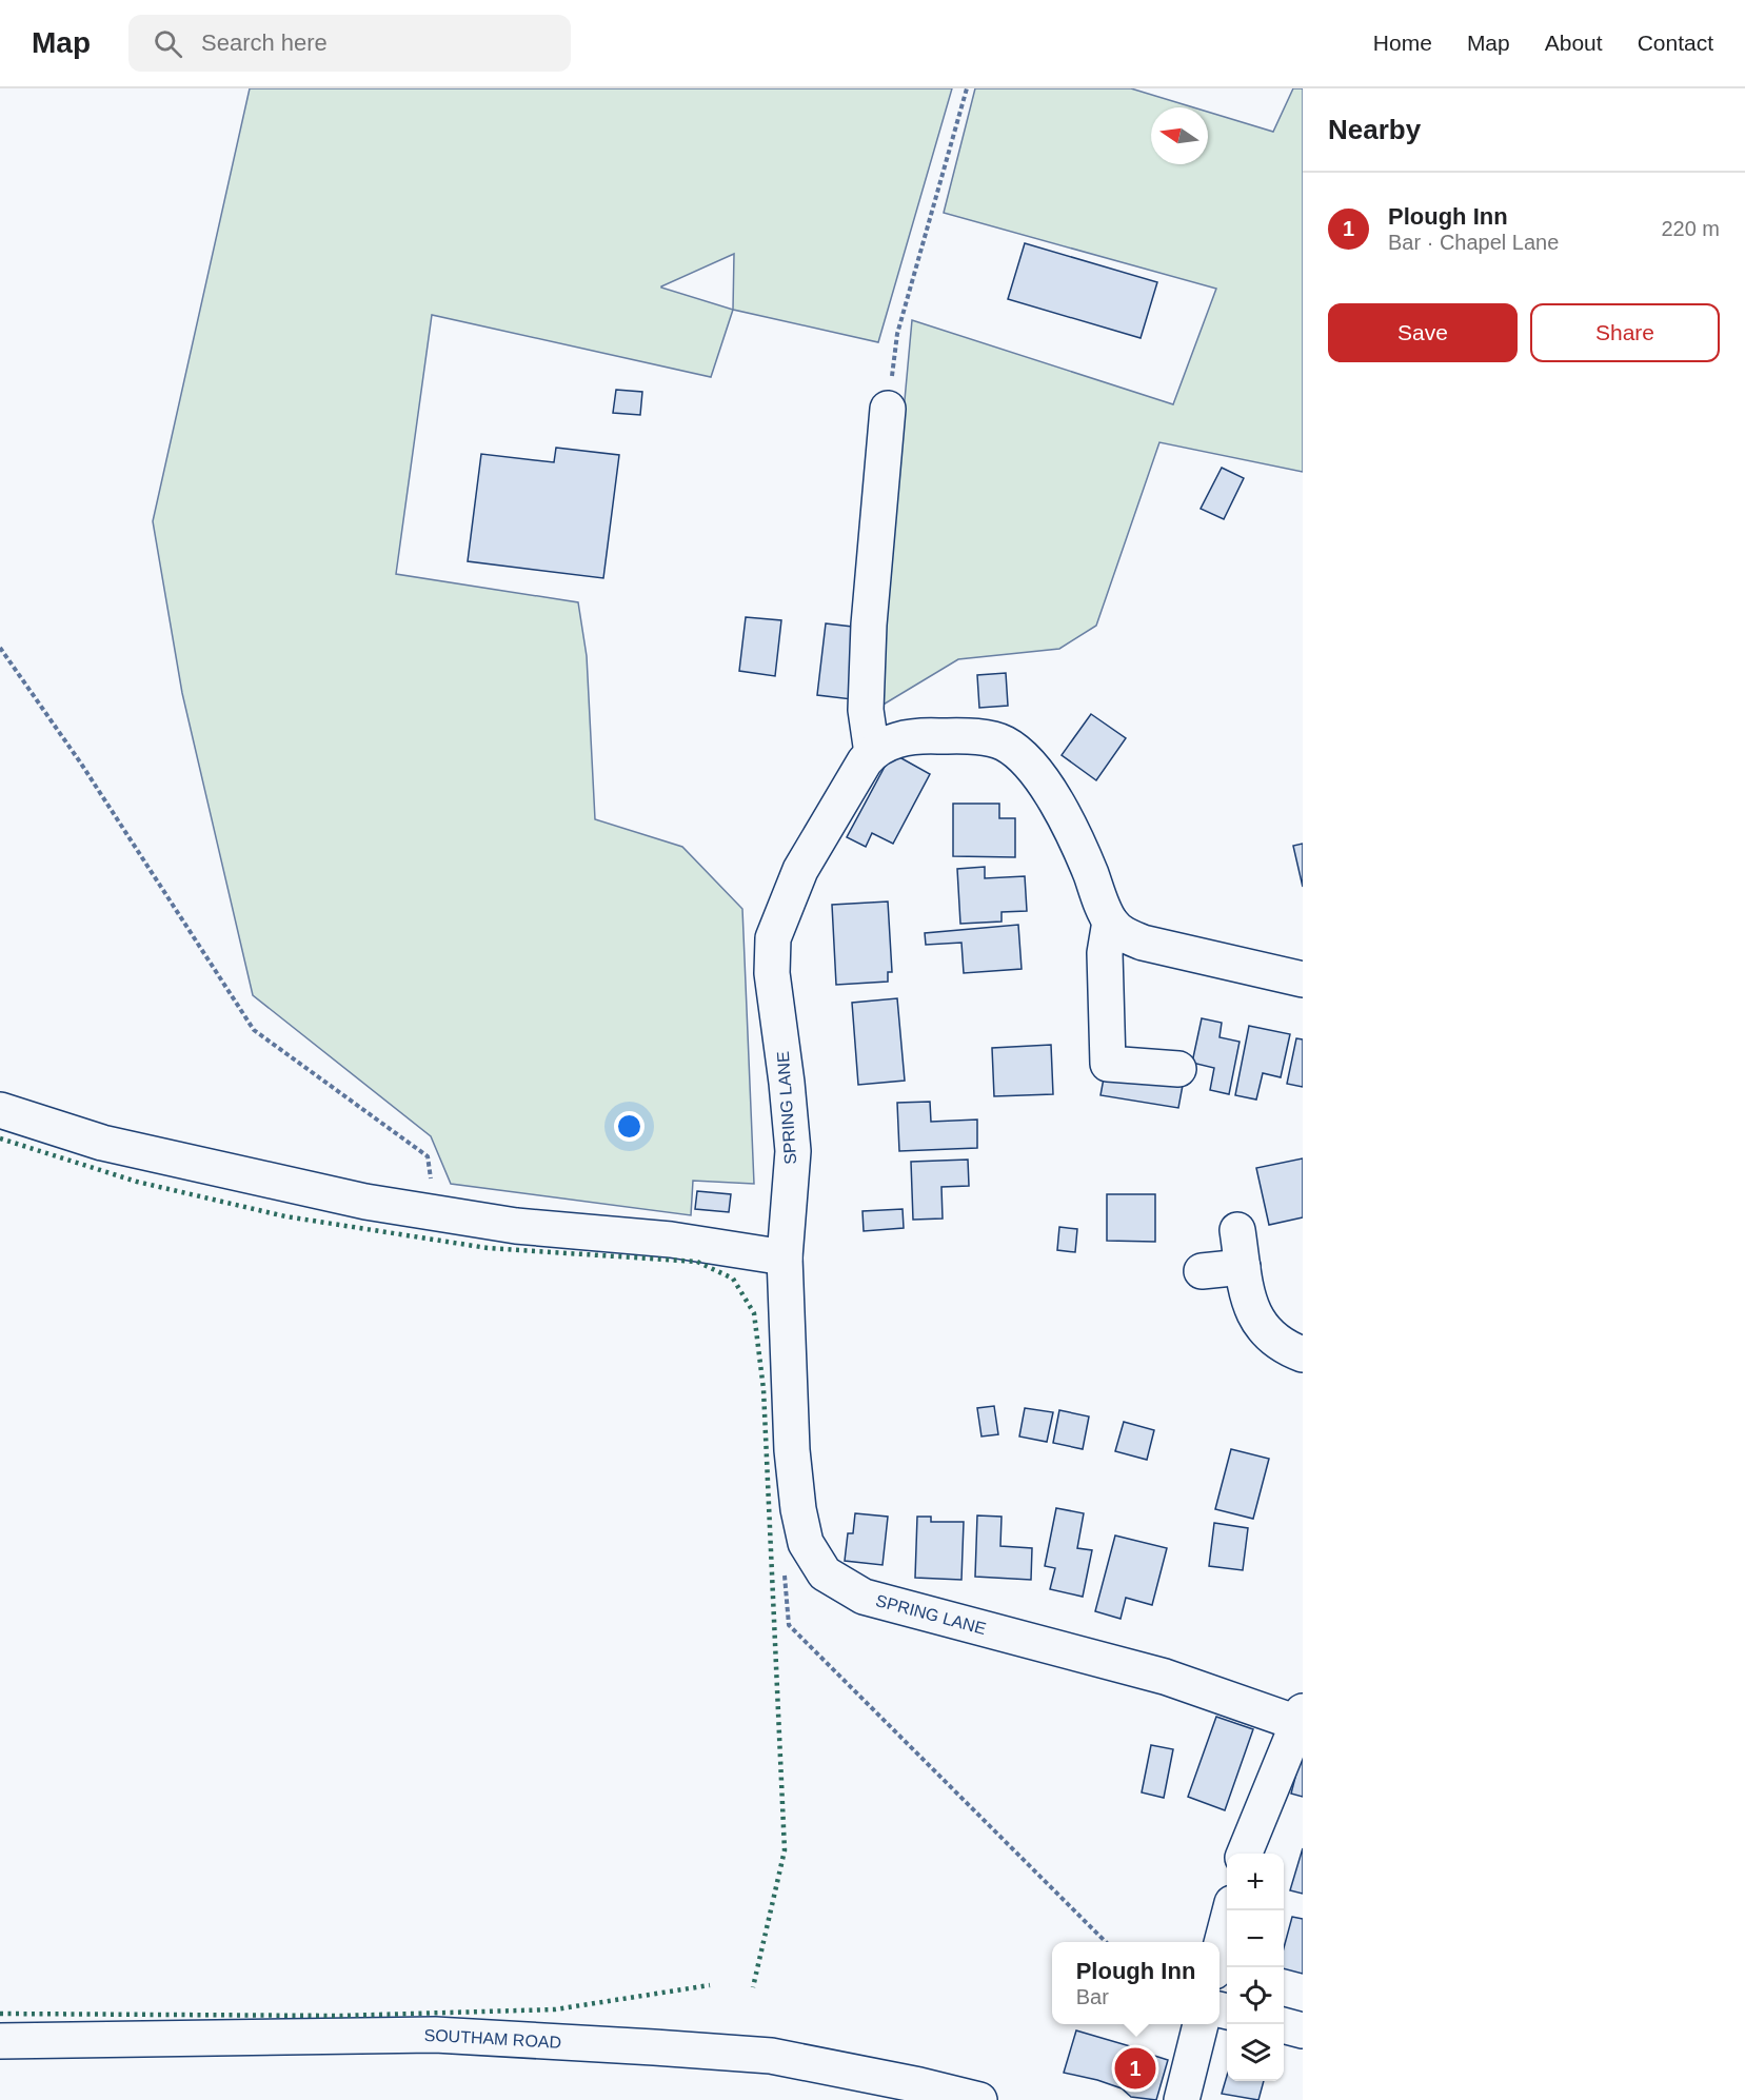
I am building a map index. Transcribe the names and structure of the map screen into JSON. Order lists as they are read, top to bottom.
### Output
{
  "streets": {
    "main road": ["SPRING LANE", "SOUTHAM ROAD"]
  },
  "north": "left",
  "page": {
    "header": "Map",
    "search": "Search here",
    "nav": [
      "Home",
      "Map",
      "About",
      "Contact"
    ],
    "heading": "Nearby",
    "list": [
      {
        "mark": "1",
        "name": "Plough Inn",
        "note": "Bar · Chapel Lane",
        "value": "220 m"
      }
    ],
    "buttons": ["Save", "Share"],
    "map_buttons": ["+", "−"],
    "popup": ["Plough Inn", "Bar"],
    "pins": "1"
  }
}
